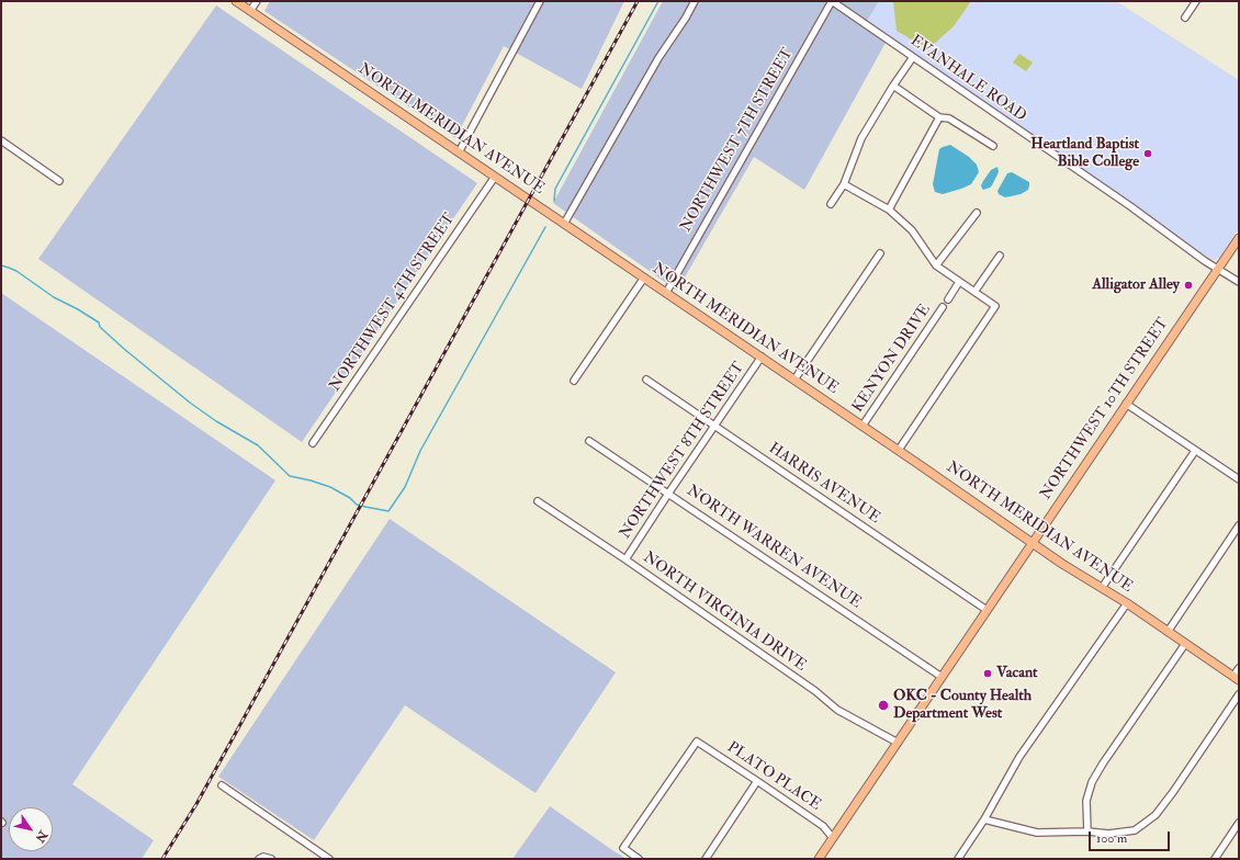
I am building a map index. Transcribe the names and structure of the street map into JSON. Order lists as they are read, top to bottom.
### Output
{
  "streets": {
    "main road": ["NORTH MERIDIAN AVENUE", "NORTHWEST 10TH STREET"],
    "street": [
      "EVANHALE ROAD",
      "NORTHWEST 7TH STREET",
      "NORTHWEST 4TH STREET",
      "KENYON DRIVE",
      "NORTHWEST 8TH STREET",
      "HARRIS AVENUE",
      "NORTH WARREN AVENUE",
      "NORTH VIRGINIA DRIVE",
      "PLATO PLACE"
    ]
  },
  "crossings": [
    ["EVANHALE ROAD", "NORTHWEST 7TH STREET"],
    ["EVANHALE ROAD", "NORTHWEST 10TH STREET"],
    ["NORTH MERIDIAN AVENUE", "NORTHWEST 7TH STREET"],
    ["NORTH MERIDIAN AVENUE", "NORTHWEST 4TH STREET"],
    ["NORTH MERIDIAN AVENUE", "KENYON DRIVE"],
    ["NORTH MERIDIAN AVENUE", "NORTHWEST 10TH STREET"],
    ["NORTH MERIDIAN AVENUE", "NORTHWEST 8TH STREET"],
    ["NORTHWEST 10TH STREET", "HARRIS AVENUE"],
    ["NORTHWEST 10TH STREET", "NORTH WARREN AVENUE"],
    ["NORTHWEST 10TH STREET", "NORTH VIRGINIA DRIVE"],
    ["NORTHWEST 10TH STREET", "PLATO PLACE"],
    ["NORTHWEST 8TH STREET", "HARRIS AVENUE"],
    ["NORTHWEST 8TH STREET", "NORTH WARREN AVENUE"],
    ["NORTHWEST 8TH STREET", "NORTH VIRGINIA DRIVE"]
  ],
  "places": [
    "Heartland Baptist Bible College",
    "Alligator Alley",
    "Vacant",
    "OKC - County Health Department West"
  ],
  "scale_bar": "100 m",
  "north": "bottom right"
}
